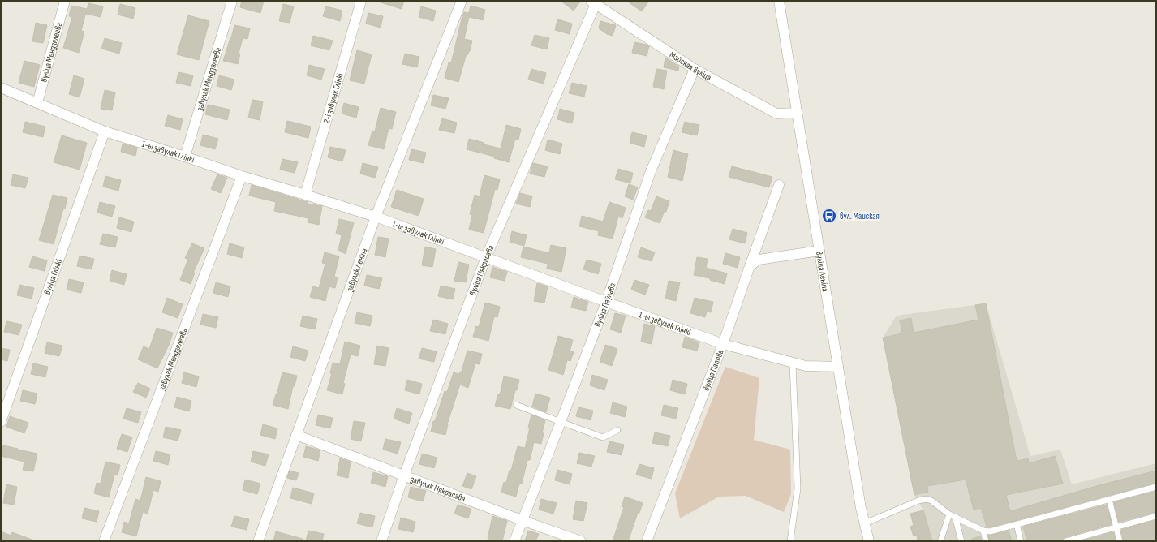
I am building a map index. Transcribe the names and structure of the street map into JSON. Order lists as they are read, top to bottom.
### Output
{
  "streets": {
    "street": [
      "вуліца Мендзялеева",
      "Майская вуліца",
      "завулак Мендзялеева",
      "2-і завулак Глінкі",
      "1-ы завулак Глінкі",
      "завулак Леніна",
      "вуліца Някрасава",
      "вуліца Леніна",
      "вуліца Глінкі",
      "вуліца Паўлава",
      "вуліца Папова",
      "завулак Някрасава"
    ]
  },
  "crossings": [
    ["вуліца Мендзялеева", "1-ы завулак Глінкі"],
    ["Майская вуліца", "вуліца Някрасава"],
    ["Майская вуліца", "вуліца Леніна"],
    ["Майская вуліца", "вуліца Паўлава"],
    ["завулак Мендзялеева", "1-ы завулак Глінкі"],
    ["2-і завулак Глінкі", "1-ы завулак Глінкі"],
    ["1-ы завулак Глінкі", "завулак Леніна"],
    ["1-ы завулак Глінкі", "вуліца Някрасава"],
    ["1-ы завулак Глінкі", "вуліца Леніна"],
    ["1-ы завулак Глінкі", "вуліца Глінкі"],
    ["1-ы завулак Глінкі", "вуліца Паўлава"],
    ["1-ы завулак Глінкі", "вуліца Папова"],
    ["завулак Леніна", "завулак Някрасава"],
    ["вуліца Някрасава", "завулак Някрасава"],
    ["вуліца Паўлава", "завулак Някрасава"]
  ],
  "places": {
    "bus stop": ["вул. Майская"]
  }
}
